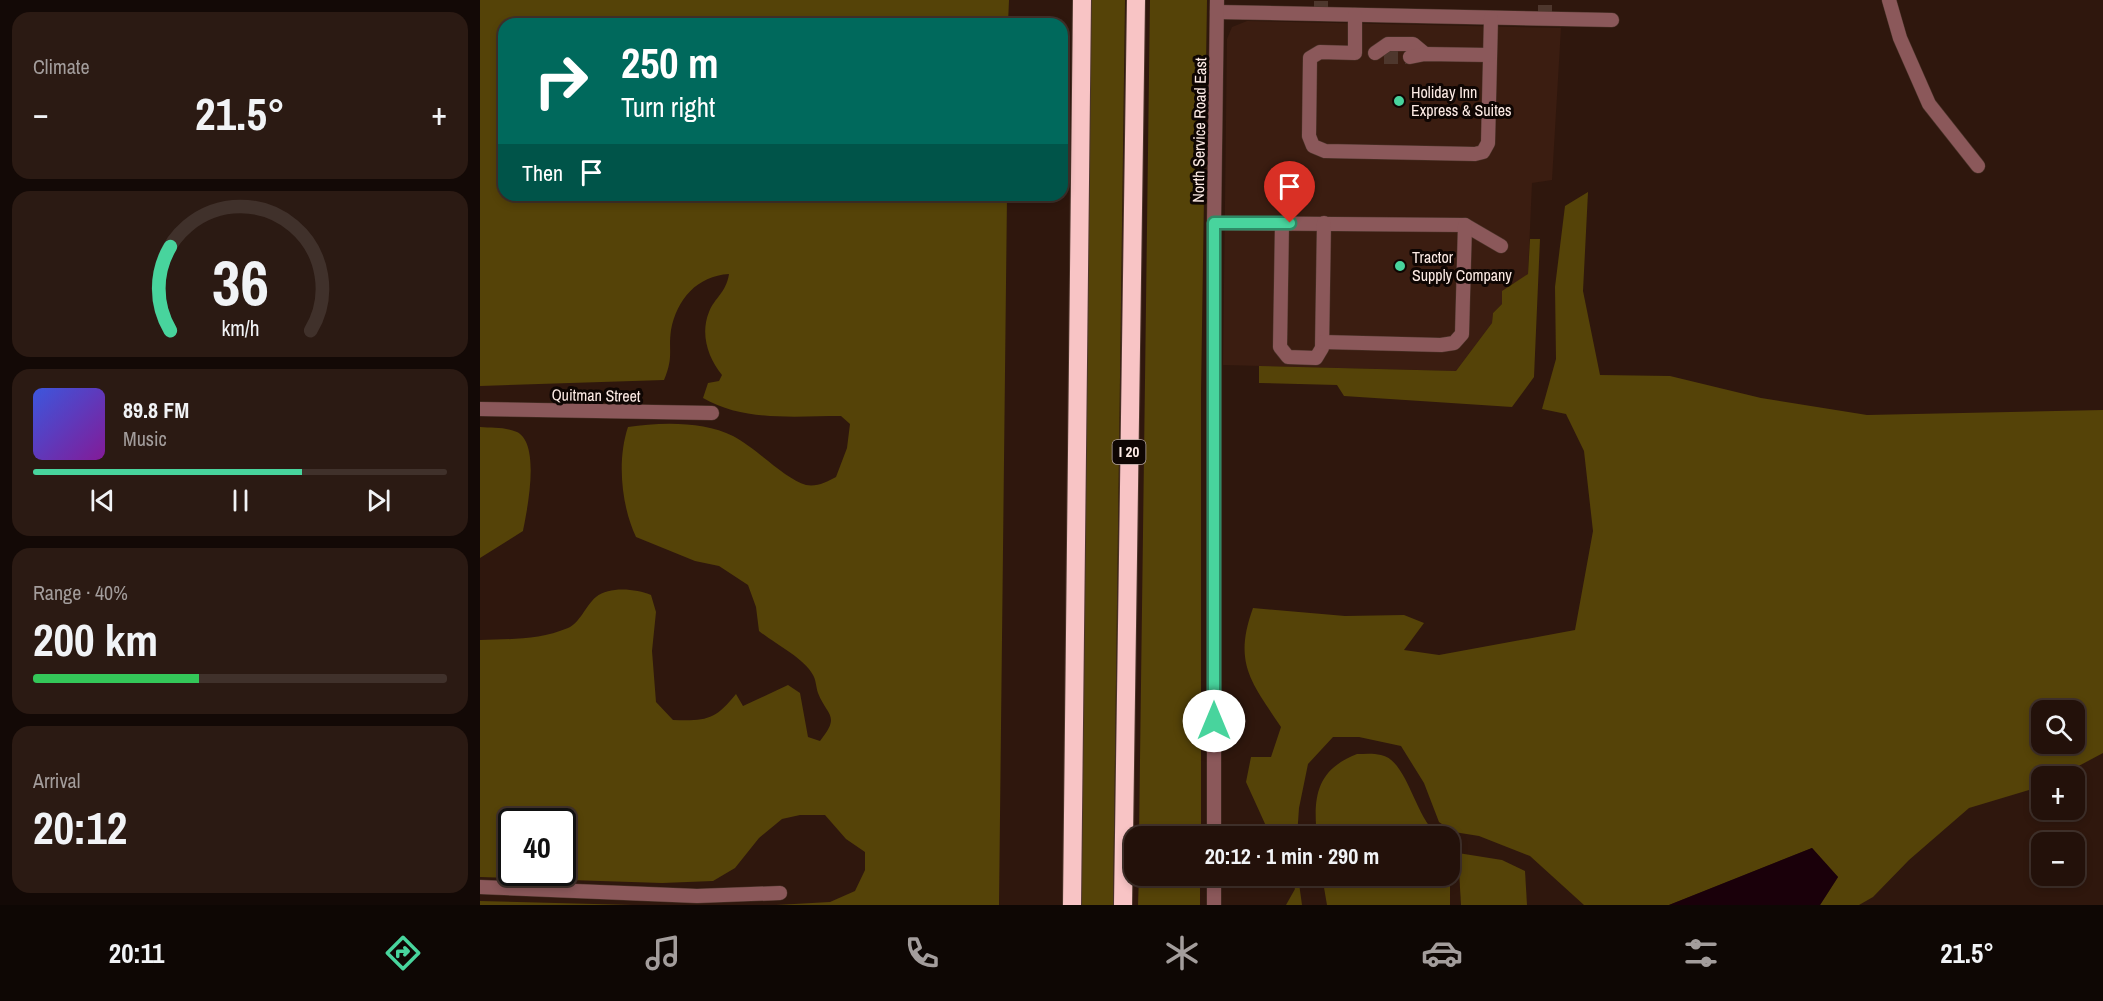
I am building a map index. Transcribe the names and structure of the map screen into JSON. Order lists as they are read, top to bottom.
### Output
{
  "streets": {
    "highway": ["I 20"],
    "street": ["North Service Road East", "Quitman Street"]
  },
  "places": ["Holiday Inn Express & Suites", "Tractor Supply Company"],
  "page": {
    "tile": [
      "Climate",
      ["Range · 40%", "200 km"],
      ["Arrival", "20:12"]
    ],
    "turn": ["250 m", "Turn right"],
    "heat": ["−", "21.5°", "+"],
    "then": "Then",
    "song": ["89.8 FM", "Music"],
    "map_buttons": ["+", "−"],
    "limit": "40",
    "trip": "20:12 · 1 min · 290 m",
    "tabs": ["20:11", "21.5°"],
    "gauge": ["36", "km/h"]
  }
}
